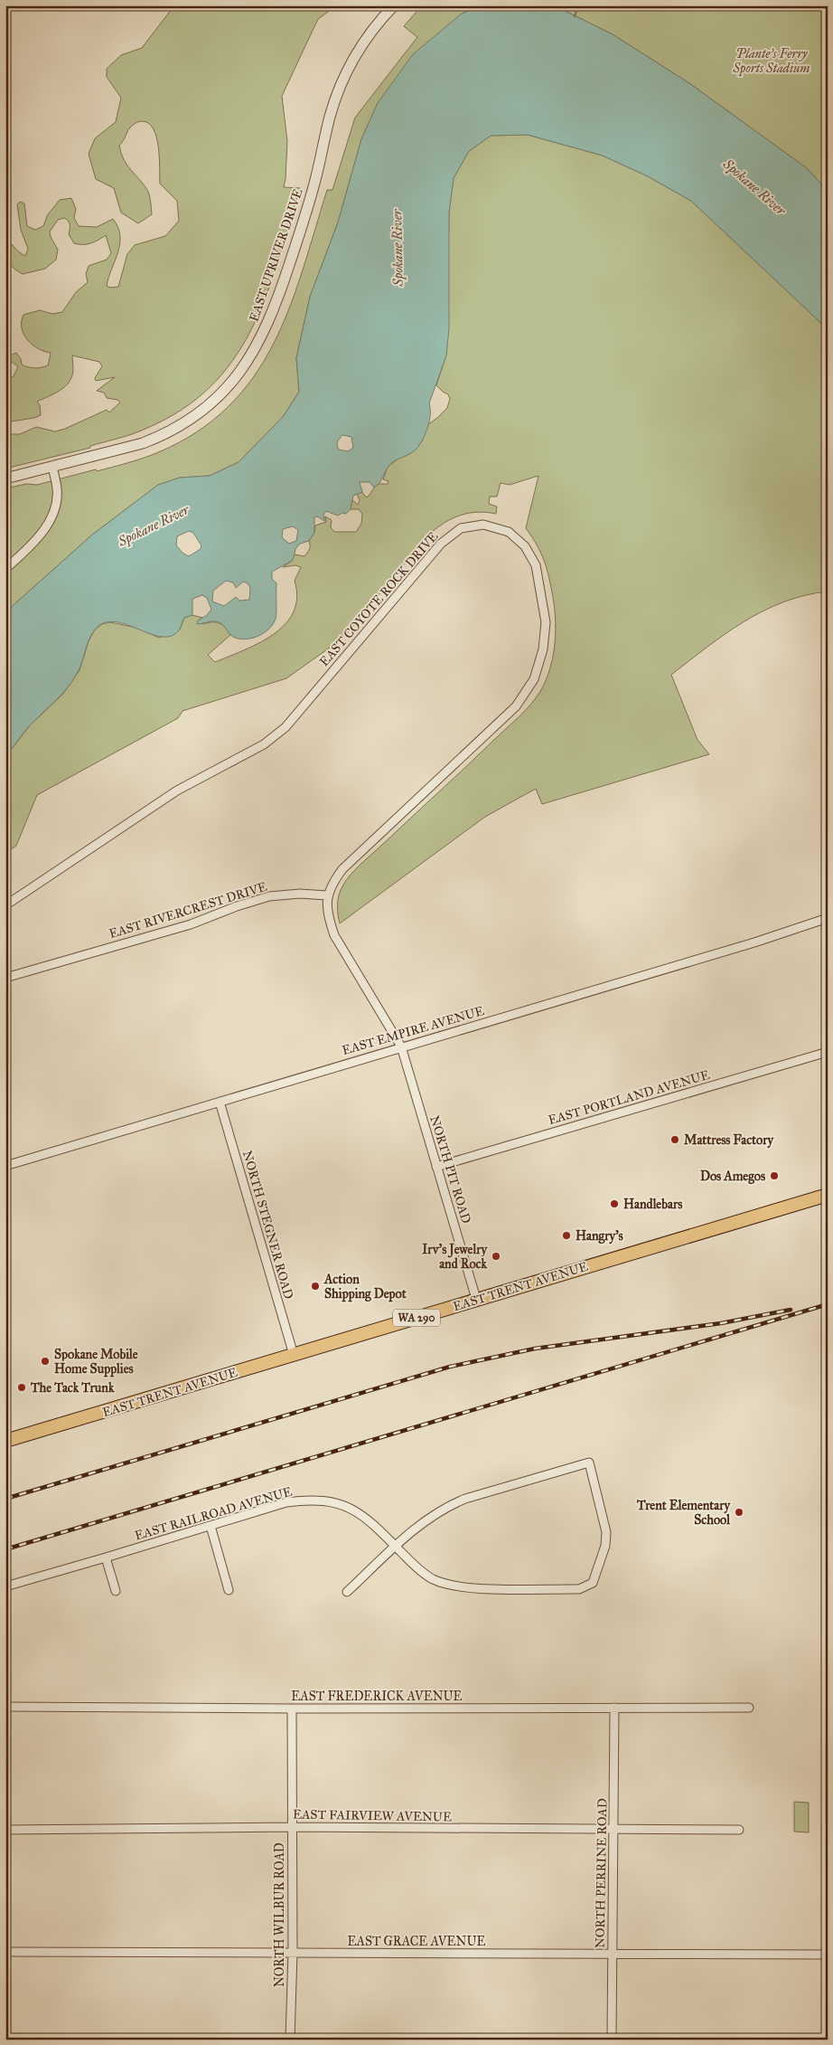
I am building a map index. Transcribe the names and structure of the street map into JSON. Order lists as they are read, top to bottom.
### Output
{
  "streets": {
    "main road": ["EAST TRENT AVENUE", "WA 290"],
    "street": [
      "EAST UPRIVER DRIVE",
      "EAST COYOTE ROCK DRIVE",
      "EAST RIVERCREST DRIVE",
      "EAST EMPIRE AVENUE",
      "EAST PORTLAND AVENUE",
      "NORTH PIT ROAD",
      "NORTH STEGNER ROAD",
      "EAST RAILROAD AVENUE",
      "EAST FREDERICK AVENUE",
      "EAST FAIRVIEW AVENUE",
      "NORTH PERRINE ROAD",
      "NORTH WILBUR ROAD",
      "EAST GRACE AVENUE"
    ]
  },
  "crossings": [
    ["EAST COYOTE ROCK DRIVE", "EAST RIVERCREST DRIVE"],
    ["EAST EMPIRE AVENUE", "NORTH PIT ROAD"],
    ["EAST EMPIRE AVENUE", "NORTH STEGNER ROAD"],
    ["EAST PORTLAND AVENUE", "NORTH PIT ROAD"],
    ["NORTH PIT ROAD", "EAST TRENT AVENUE"],
    ["NORTH STEGNER ROAD", "EAST TRENT AVENUE"],
    ["EAST FREDERICK AVENUE", "NORTH PERRINE ROAD"],
    ["EAST FREDERICK AVENUE", "NORTH WILBUR ROAD"],
    ["EAST FAIRVIEW AVENUE", "NORTH PERRINE ROAD"],
    ["EAST FAIRVIEW AVENUE", "NORTH WILBUR ROAD"],
    ["NORTH PERRINE ROAD", "EAST GRACE AVENUE"],
    ["NORTH WILBUR ROAD", "EAST GRACE AVENUE"]
  ],
  "water": ["Spokane River"],
  "parks": ["Plante's Ferry Sports Stadium"],
  "places": [
    "Mattress Factory",
    "Dos Amegos",
    "Handlebars",
    "Hangry's",
    "Irv's Jewelry and Rock",
    "Action Shipping Depot",
    "Spokane Mobile Home Supplies",
    "The Tack Trunk",
    "Trent Elementary School"
  ]
}
